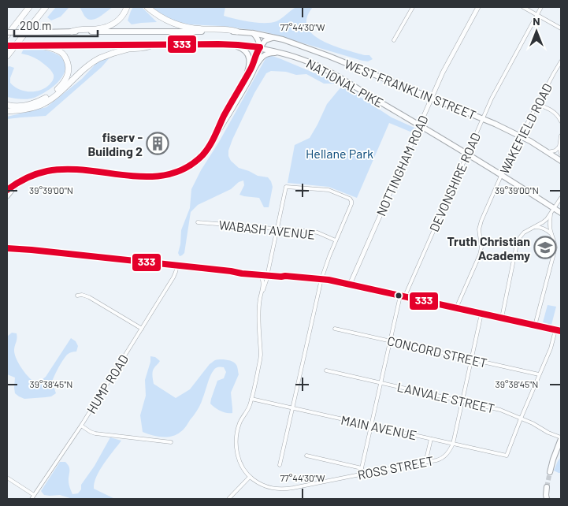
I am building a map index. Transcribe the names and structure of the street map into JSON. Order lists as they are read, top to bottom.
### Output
{
  "streets": {
    "main road": ["NATIONAL PIKE", "WEST FRANKLIN STREET"],
    "street": [
      "WAKEFIELD ROAD",
      "NOTTINGHAM ROAD",
      "DEVONSHIRE ROAD",
      "WABASH AVENUE",
      "CONCORD STREET",
      "HUMP ROAD",
      "LANVALE STREET",
      "MAIN AVENUE",
      "ROSS STREET"
    ]
  },
  "crossings": [
    ["NATIONAL PIKE", "WAKEFIELD ROAD"],
    ["NATIONAL PIKE", "NOTTINGHAM ROAD"],
    ["NATIONAL PIKE", "DEVONSHIRE ROAD"],
    ["WEST FRANKLIN STREET", "WAKEFIELD ROAD"],
    ["WEST FRANKLIN STREET", "NOTTINGHAM ROAD"],
    ["WEST FRANKLIN STREET", "DEVONSHIRE ROAD"],
    ["DEVONSHIRE ROAD", "CONCORD STREET"],
    ["DEVONSHIRE ROAD", "LANVALE STREET"],
    ["DEVONSHIRE ROAD", "MAIN AVENUE"],
    ["CONCORD STREET", "ROSS STREET"],
    ["LANVALE STREET", "MAIN AVENUE"],
    ["LANVALE STREET", "ROSS STREET"],
    ["MAIN AVENUE", "ROSS STREET"]
  ],
  "parks": ["Hellane Park"],
  "places": {
    "building": ["fiserv - Building 2"],
    "school or university": ["Truth Christian Academy"]
  },
  "lines": ["transit line 333"],
  "scale_bar": "200 m",
  "north": "top",
  "coordinates": ["77°44'30\"W", "39°39'00\"N", "39°38'45\"N"]
}
